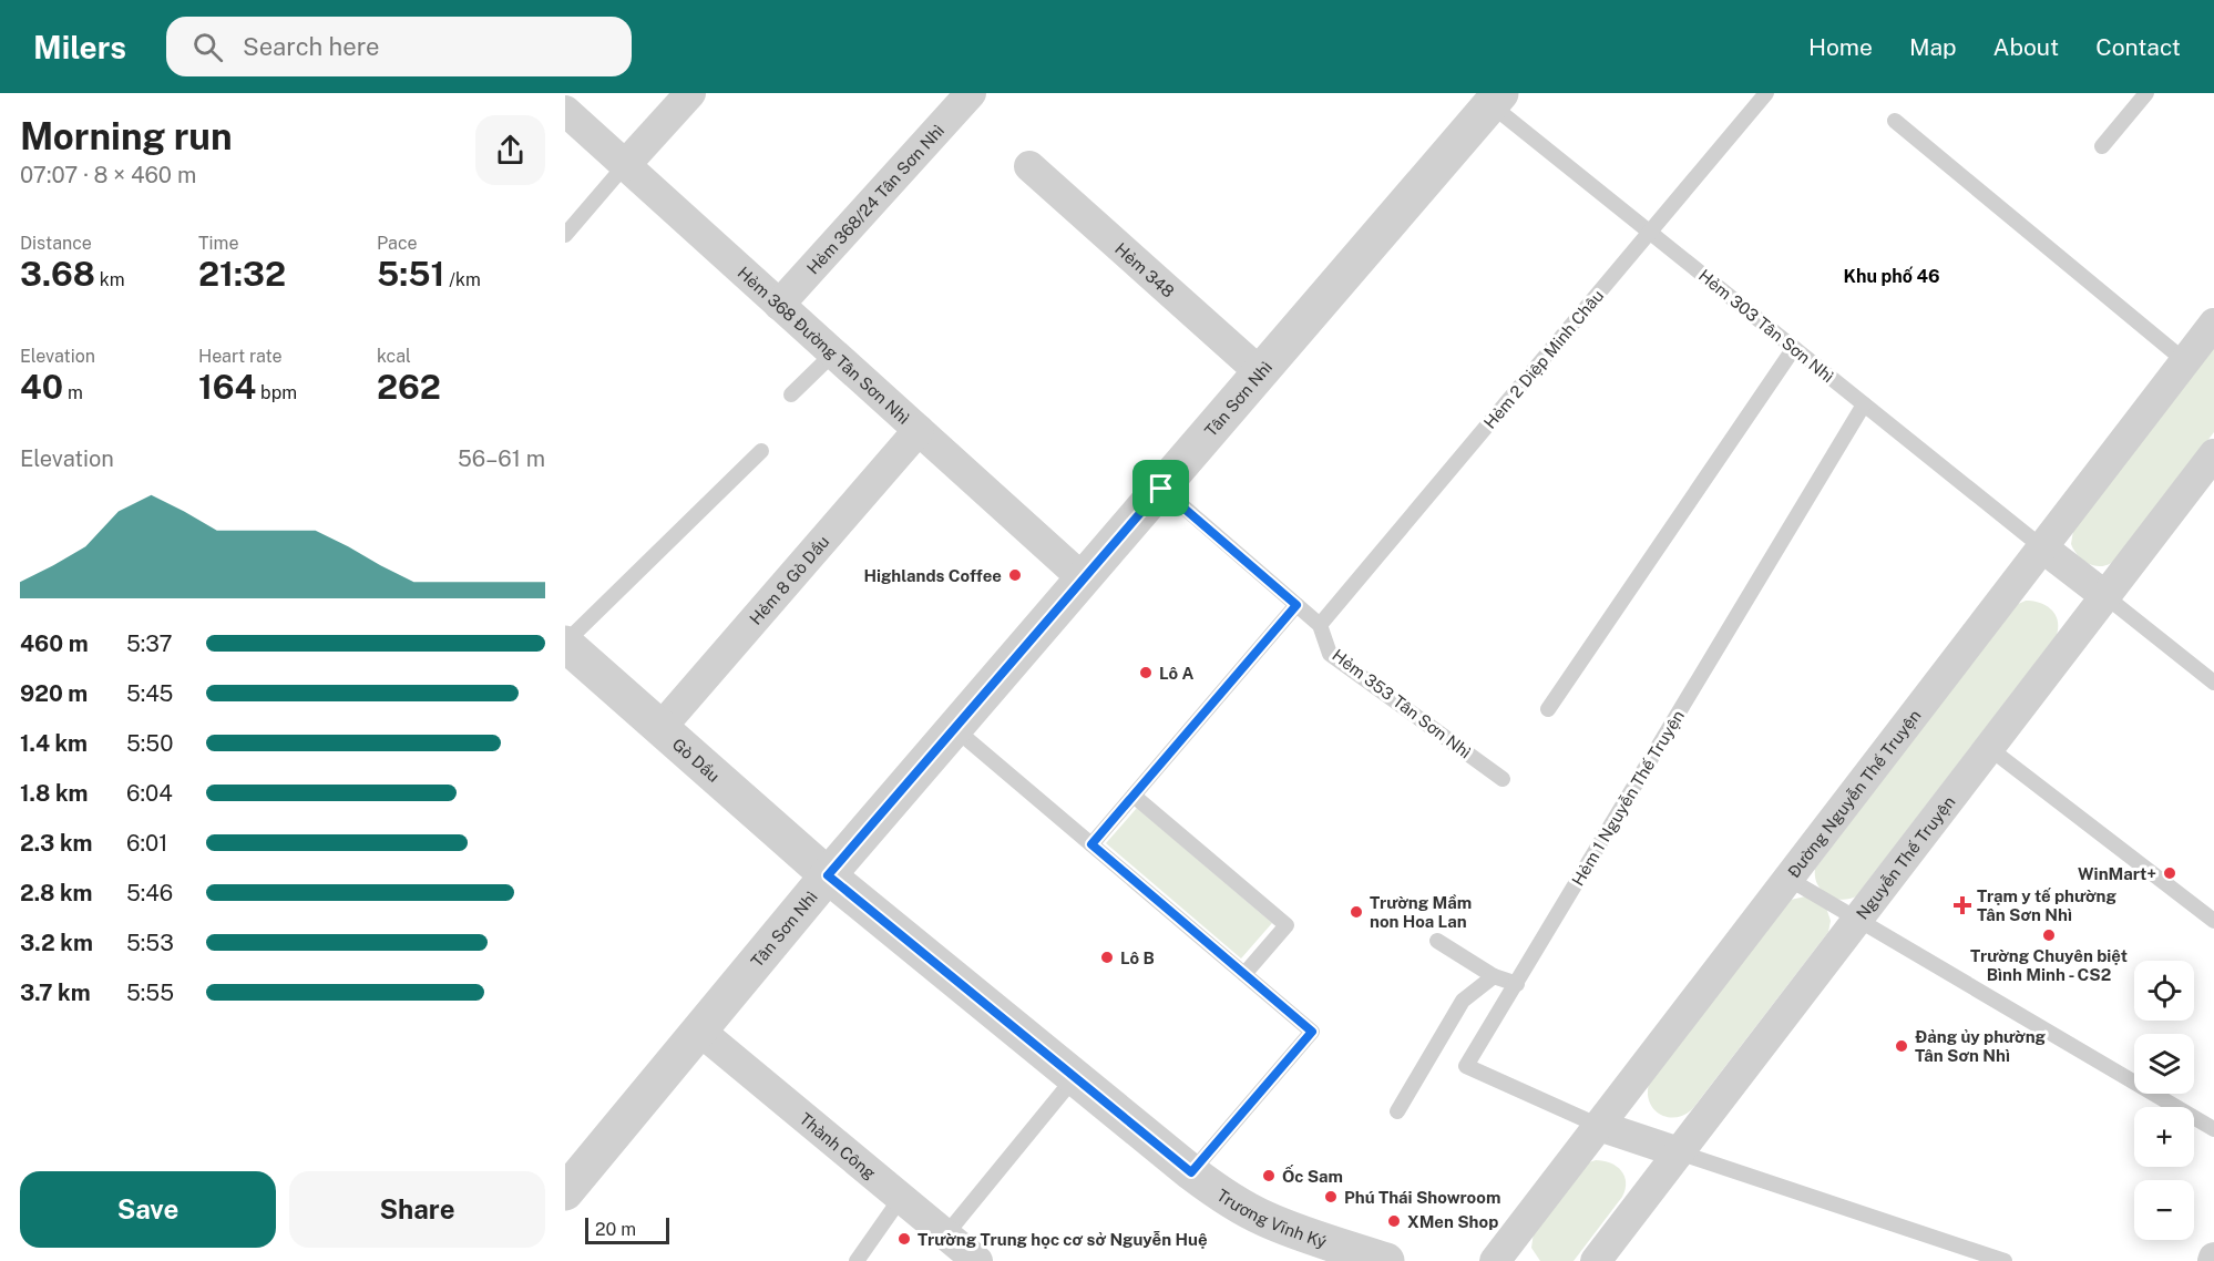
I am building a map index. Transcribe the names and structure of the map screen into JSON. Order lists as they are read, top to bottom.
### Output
{
  "streets": {
    "street": [
      "Hẻm 368/24 Tân Sơn Nhì",
      "Hẻm 348",
      "Hẻm 368 Đường Tân Sơn Nhì",
      "Tân Sơn Nhì",
      "Hẻm 8 Gò Dầu",
      "Gò Dầu",
      "Đường Nguyễn Thế Truyện",
      "Nguyễn Thế Truyện",
      "Thành Công",
      "Trương Vĩnh Ký"
    ],
    "lane": [
      "Hẻm 303 Tân Sơn Nhì",
      "Hẻm 2 Diệp Minh Châu",
      "Hẻm 353 Tân Sơn Nhì",
      "Hẻm 1 Nguyễn Thế Truyện"
    ]
  },
  "crossings": [
    ["Hẻm 368/24 Tân Sơn Nhì", "Hẻm 368 Đường Tân Sơn Nhì"],
    ["Hẻm 348", "Tân Sơn Nhì"],
    ["Hẻm 303 Tân Sơn Nhì", "Hẻm 2 Diệp Minh Châu"],
    ["Hẻm 303 Tân Sơn Nhì", "Tân Sơn Nhì"],
    ["Hẻm 303 Tân Sơn Nhì", "Đường Nguyễn Thế Truyện"],
    ["Hẻm 303 Tân Sơn Nhì", "Hẻm 1 Nguyễn Thế Truyện"],
    ["Hẻm 368 Đường Tân Sơn Nhì", "Tân Sơn Nhì"],
    ["Hẻm 368 Đường Tân Sơn Nhì", "Hẻm 8 Gò Dầu"],
    ["Hẻm 2 Diệp Minh Châu", "Hẻm 353 Tân Sơn Nhì"],
    ["Tân Sơn Nhì", "Hẻm 353 Tân Sơn Nhì"],
    ["Tân Sơn Nhì", "Gò Dầu"],
    ["Tân Sơn Nhì", "Thành Công"],
    ["Tân Sơn Nhì", "Trương Vĩnh Ký"],
    ["Hẻm 8 Gò Dầu", "Gò Dầu"],
    ["Gò Dầu", "Trương Vĩnh Ký"],
    ["Đường Nguyễn Thế Truyện", "Hẻm 1 Nguyễn Thế Truyện"]
  ],
  "districts": ["Khu phố 46"],
  "places": {
    "other": [
      "Highlands Coffee",
      "Lô A",
      "WinMart+",
      "Trường Mầm non Hoa Lan",
      "Trường Chuyên biệt Bình Minh - CS2",
      "Lô B",
      "Đảng ủy phường Tân Sơn Nhì",
      "Ốc Sam",
      "Phú Thái Showroom",
      "XMen Shop",
      "Trường Trung học cơ sở Nguyễn Huệ"
    ],
    "health": ["Trạm y tế phường Tân Sơn Nhì"]
  },
  "scale_bar": "20 m",
  "page": {
    "header": "Milers",
    "search": "Search here",
    "nav": [
      "Home",
      "Map",
      "About",
      "Contact"
    ],
    "heading": ["Morning run", "07:07 · 8 × 460 m"],
    "stats": [
      ["Distance", "3.68 km"],
      ["Time", "21:32"],
      ["Pace", "5:51 /km"],
      ["Elevation", "40 m"],
      ["Heart rate", "164 bpm"],
      ["kcal", "262"]
    ],
    "chart": ["Elevation", "56–61 m"],
    "list": [
      {
        "name": "460 m",
        "note": "5:37"
      },
      {
        "name": "920 m",
        "note": "5:45"
      },
      {
        "name": "1.4 km",
        "note": "5:50"
      },
      {
        "name": "1.8 km",
        "note": "6:04"
      },
      {
        "name": "2.3 km",
        "note": "6:01"
      },
      {
        "name": "2.8 km",
        "note": "5:46"
      },
      {
        "name": "3.2 km",
        "note": "5:53"
      },
      {
        "name": "3.7 km",
        "note": "5:55"
      }
    ],
    "map_buttons": ["+", "−"],
    "buttons": ["Save", "Share"],
    "scale": "20 m"
  }
}
